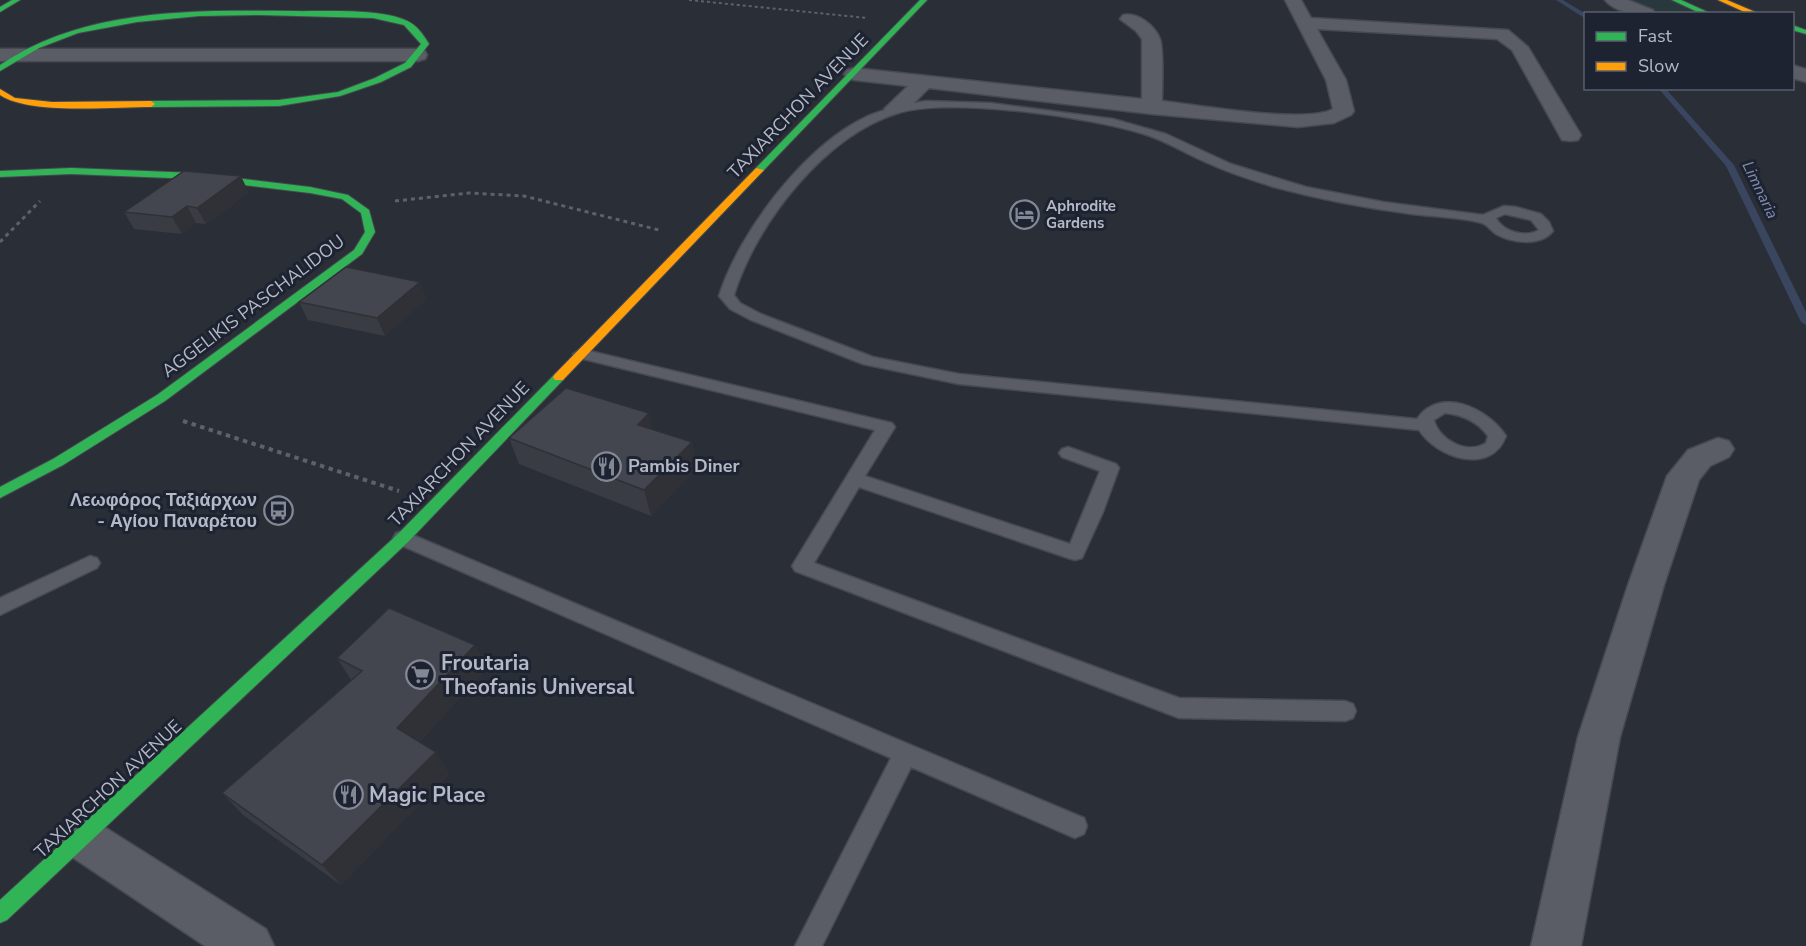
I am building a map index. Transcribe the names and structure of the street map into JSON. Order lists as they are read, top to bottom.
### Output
{
  "streets": {
    "main road": ["TAXIARCHON AVENUE", "AGGELIKIS PASCHALIDOU"]
  },
  "water": ["Limnaria"],
  "places": {
    "hotel": ["Aphrodite Gardens"],
    "restaurant": ["Pambis Diner", "Magic Place"],
    "bus stop": ["Λεωφόρος Ταξιάρχων - Αγίου Παναρέτου"],
    "supermarket": ["Froutaria Theofanis Universal"]
  },
  "legend": ["Fast", "Slow"]
}
